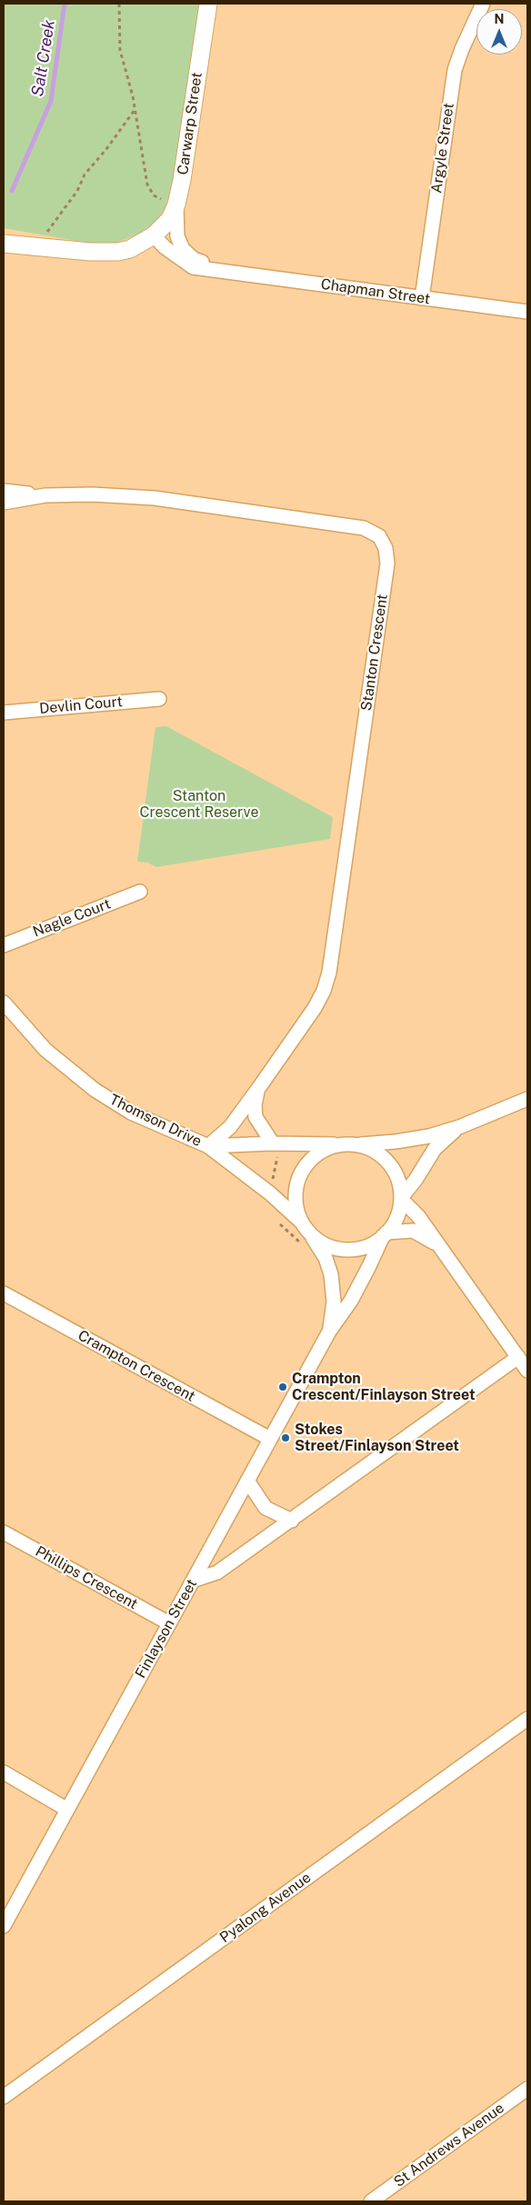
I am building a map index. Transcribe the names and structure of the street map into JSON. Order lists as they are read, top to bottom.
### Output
{
  "streets": {
    "street": [
      "Carwarp Street",
      "Argyle Street",
      "Chapman Street",
      "Stanton Crescent",
      "Devlin Court",
      "Nagle Court",
      "Thomson Drive",
      "Crampton Crescent",
      "Phillips Crescent",
      "Finlayson Street",
      "Pyalong Avenue",
      "St Andrews Avenue"
    ]
  },
  "crossings": [
    ["Carwarp Street", "Chapman Street"],
    ["Argyle Street", "Chapman Street"],
    ["Stanton Crescent", "Thomson Drive"],
    ["Thomson Drive", "Finlayson Street"],
    ["Crampton Crescent", "Finlayson Street"],
    ["Phillips Crescent", "Finlayson Street"]
  ],
  "water": ["Salt Creek"],
  "parks": ["Stanton Crescent Reserve"],
  "places": ["Crampton Crescent/Finlayson Street", "Stokes Street/Finlayson Street"],
  "north": "top"
}
